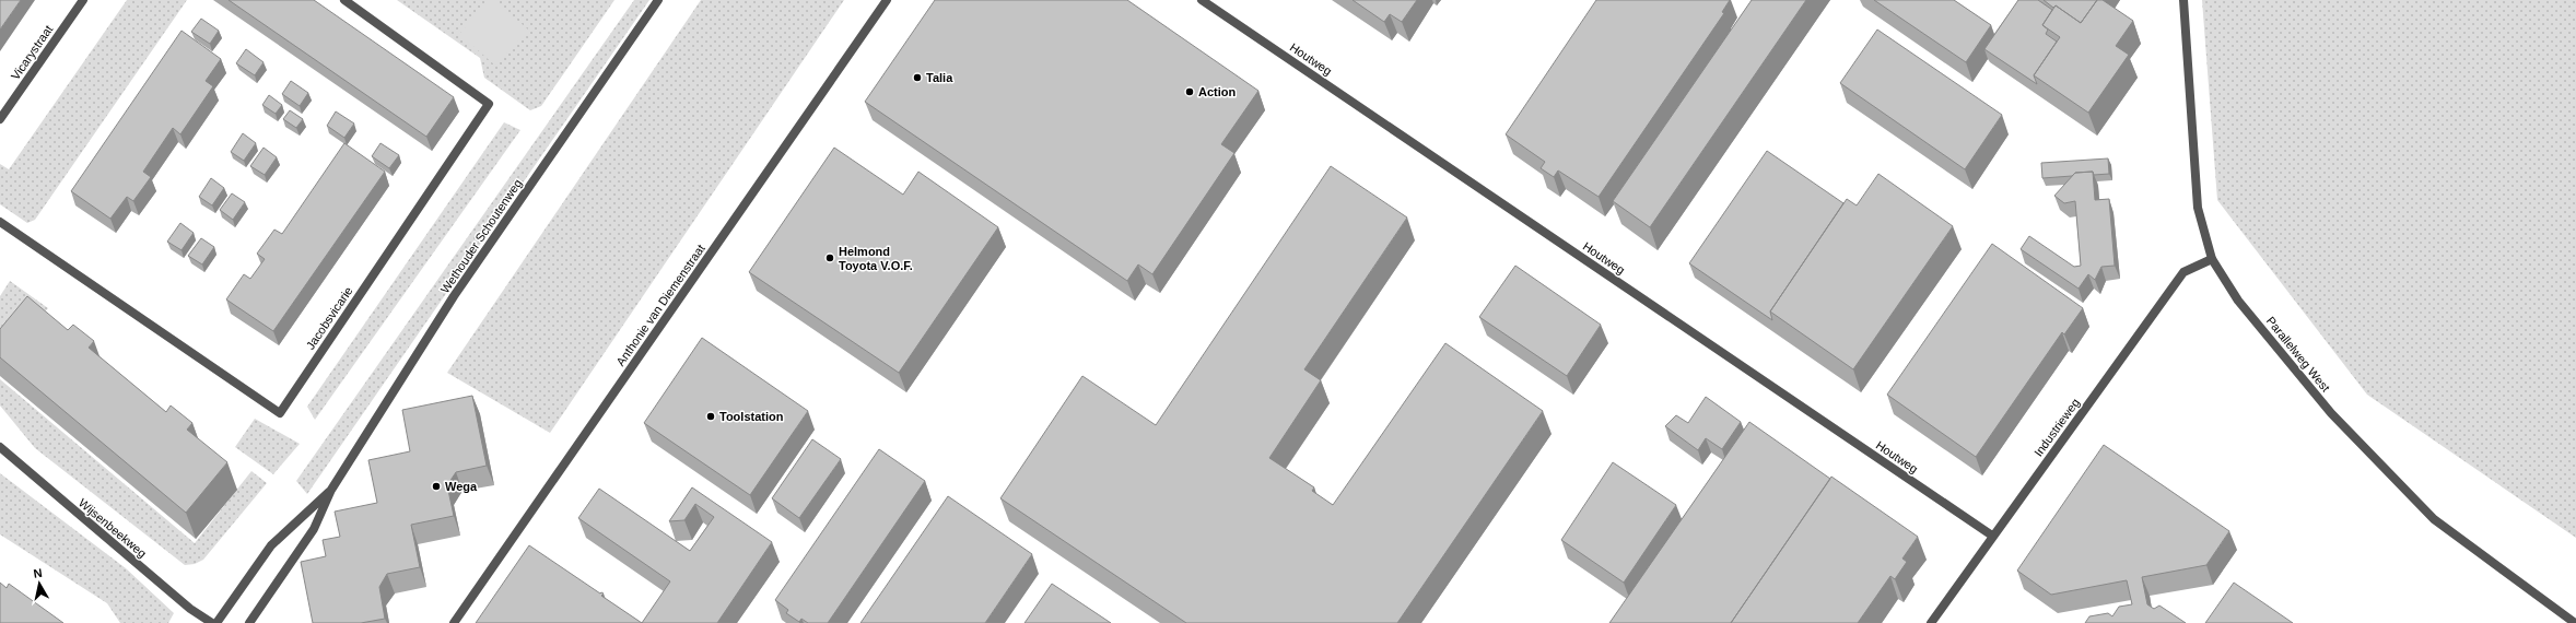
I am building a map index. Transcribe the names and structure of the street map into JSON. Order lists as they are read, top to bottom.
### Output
{
  "streets": {
    "street": [
      "Vicarystraat",
      "Houtweg",
      "Wethouder Schoutenweg",
      "Anthonie van Diemenstraat",
      "Jacobsvicarie",
      "Parallelweg West",
      "Industrieweg",
      "Wijsenbeekweg"
    ]
  },
  "crossings": [
    ["Houtweg", "Industrieweg"],
    ["Parallelweg West", "Industrieweg"]
  ],
  "places": [
    "Talia",
    "Action",
    "Helmond Toyota V.O.F.",
    "Toolstation",
    "Wega"
  ],
  "north": "top"
}
